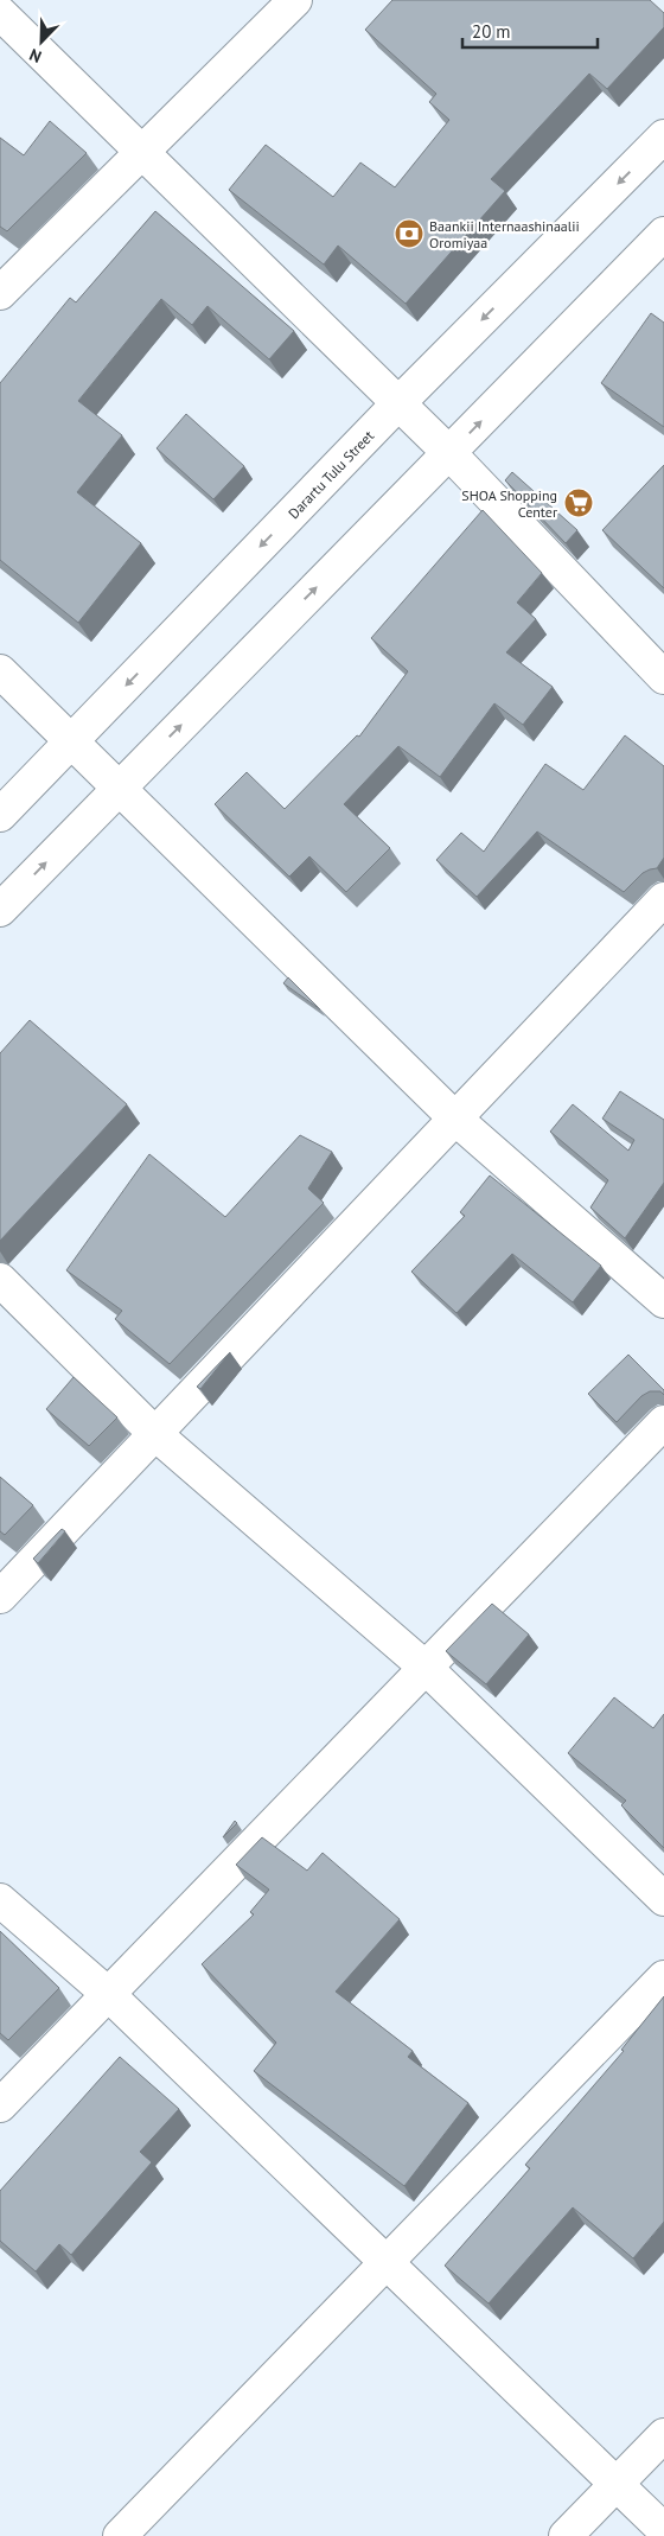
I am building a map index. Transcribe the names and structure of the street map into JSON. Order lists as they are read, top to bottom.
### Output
{
  "streets": {
    "street": ["Darartu Tulu Street"]
  },
  "places": {
    "bank": ["Baankii Internaashinaalii Oromiyaa"],
    "supermarket": ["SHOA Shopping Center"]
  },
  "scale_bar": "20 m",
  "north": "bottom left"
}
